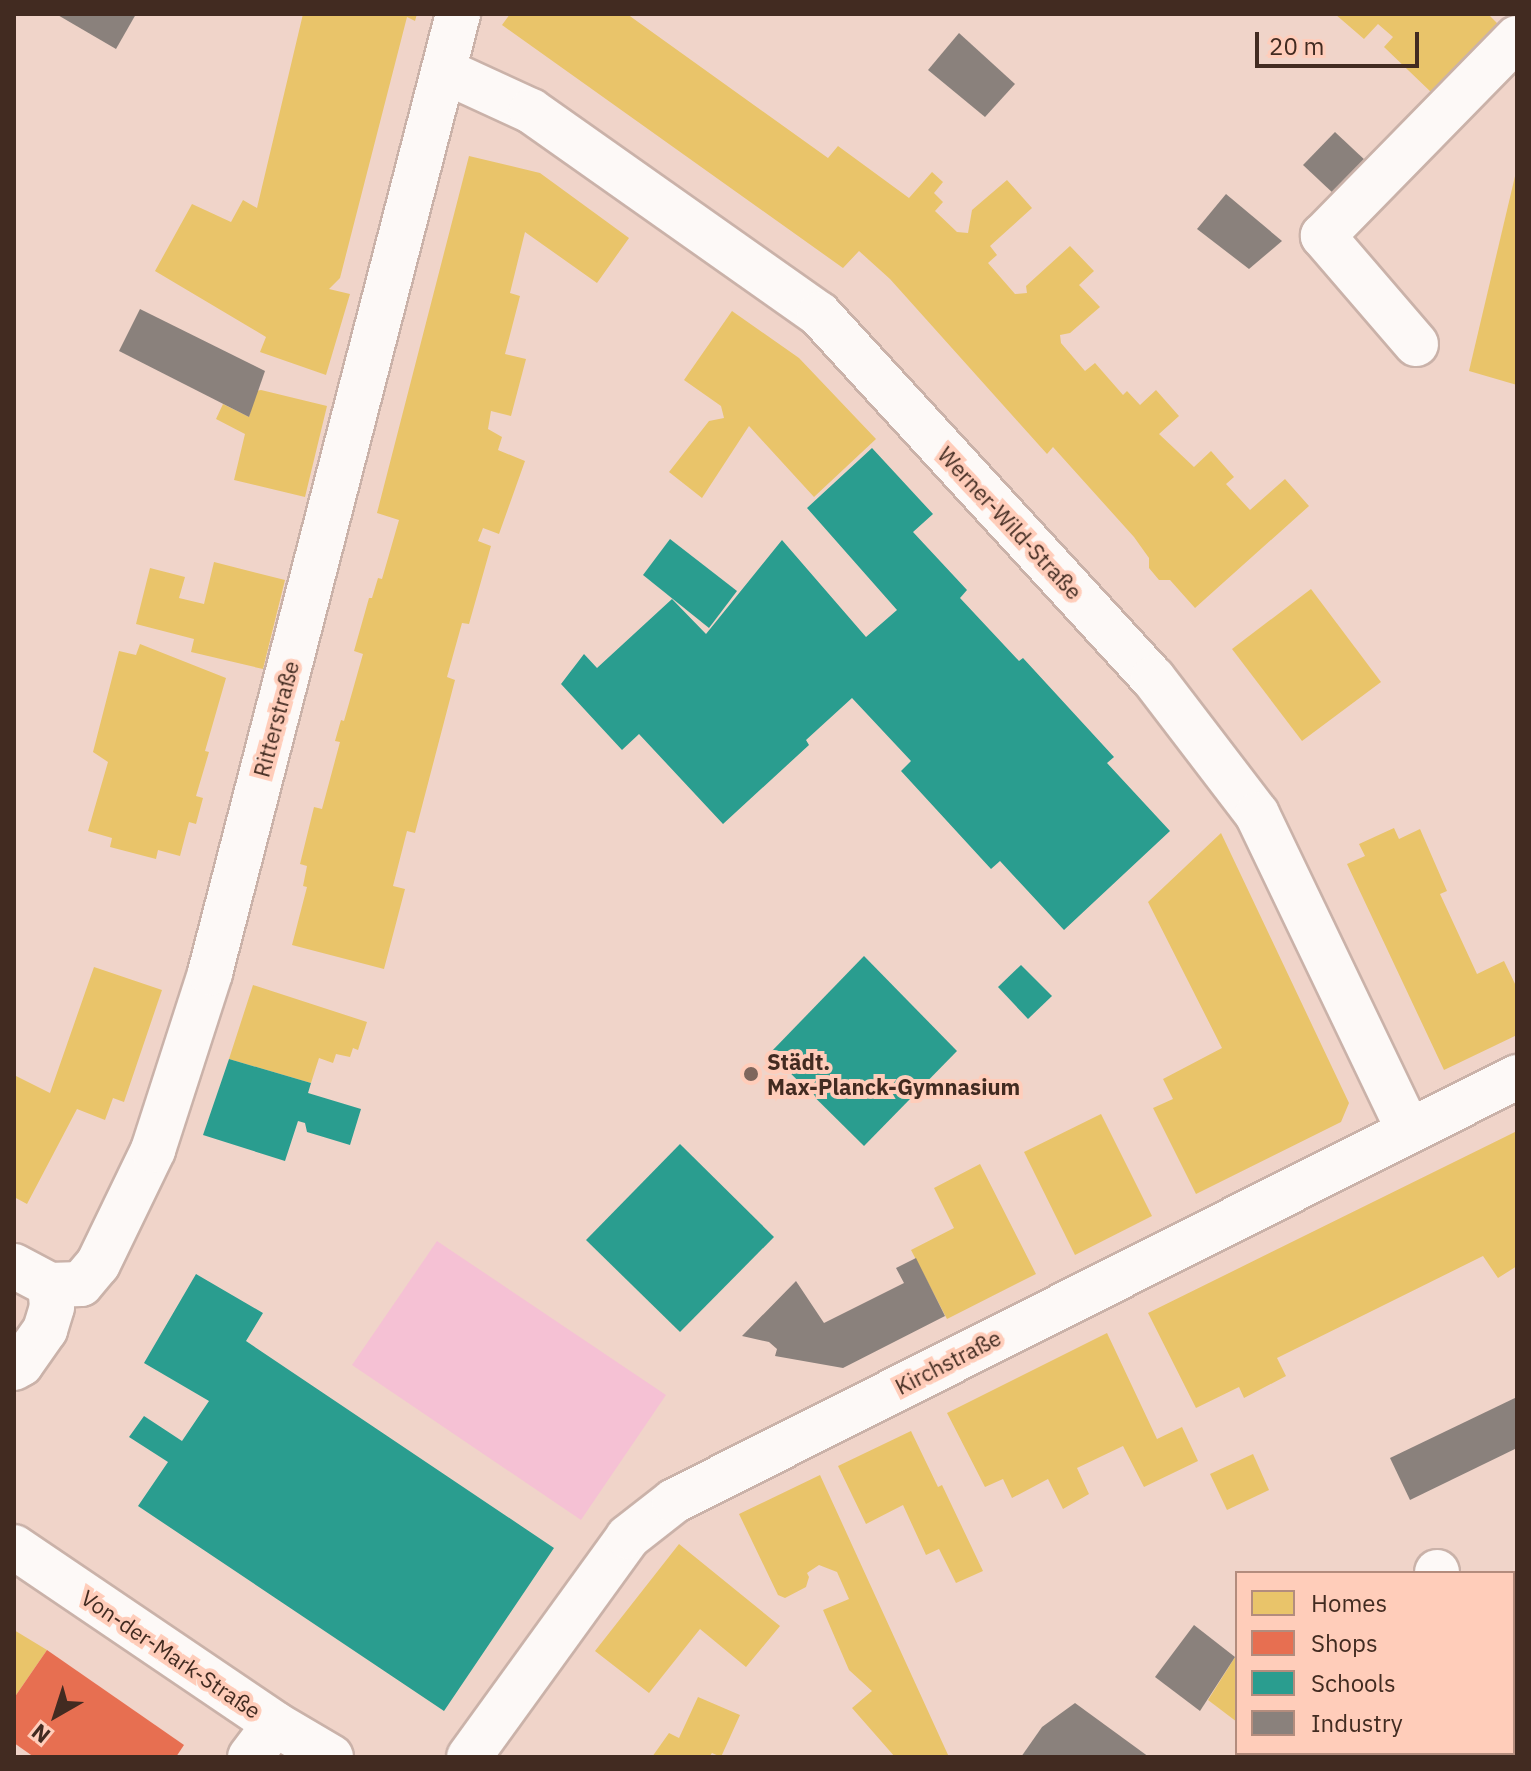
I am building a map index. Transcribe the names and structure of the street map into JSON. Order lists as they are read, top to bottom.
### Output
{
  "streets": {
    "street": [
      "Werner-Wild-Straße",
      "Ritterstraße",
      "Kirchstraße",
      "Von-der-Mark-Straße"
    ]
  },
  "crossings": [
    ["Werner-Wild-Straße", "Ritterstraße"],
    ["Werner-Wild-Straße", "Kirchstraße"]
  ],
  "places": ["Städt. Max-Planck-Gymnasium"],
  "legend": [
    "Homes",
    "Shops",
    "Schools",
    "Industry"
  ],
  "scale_bar": "20 m",
  "north": "bottom left"
}
